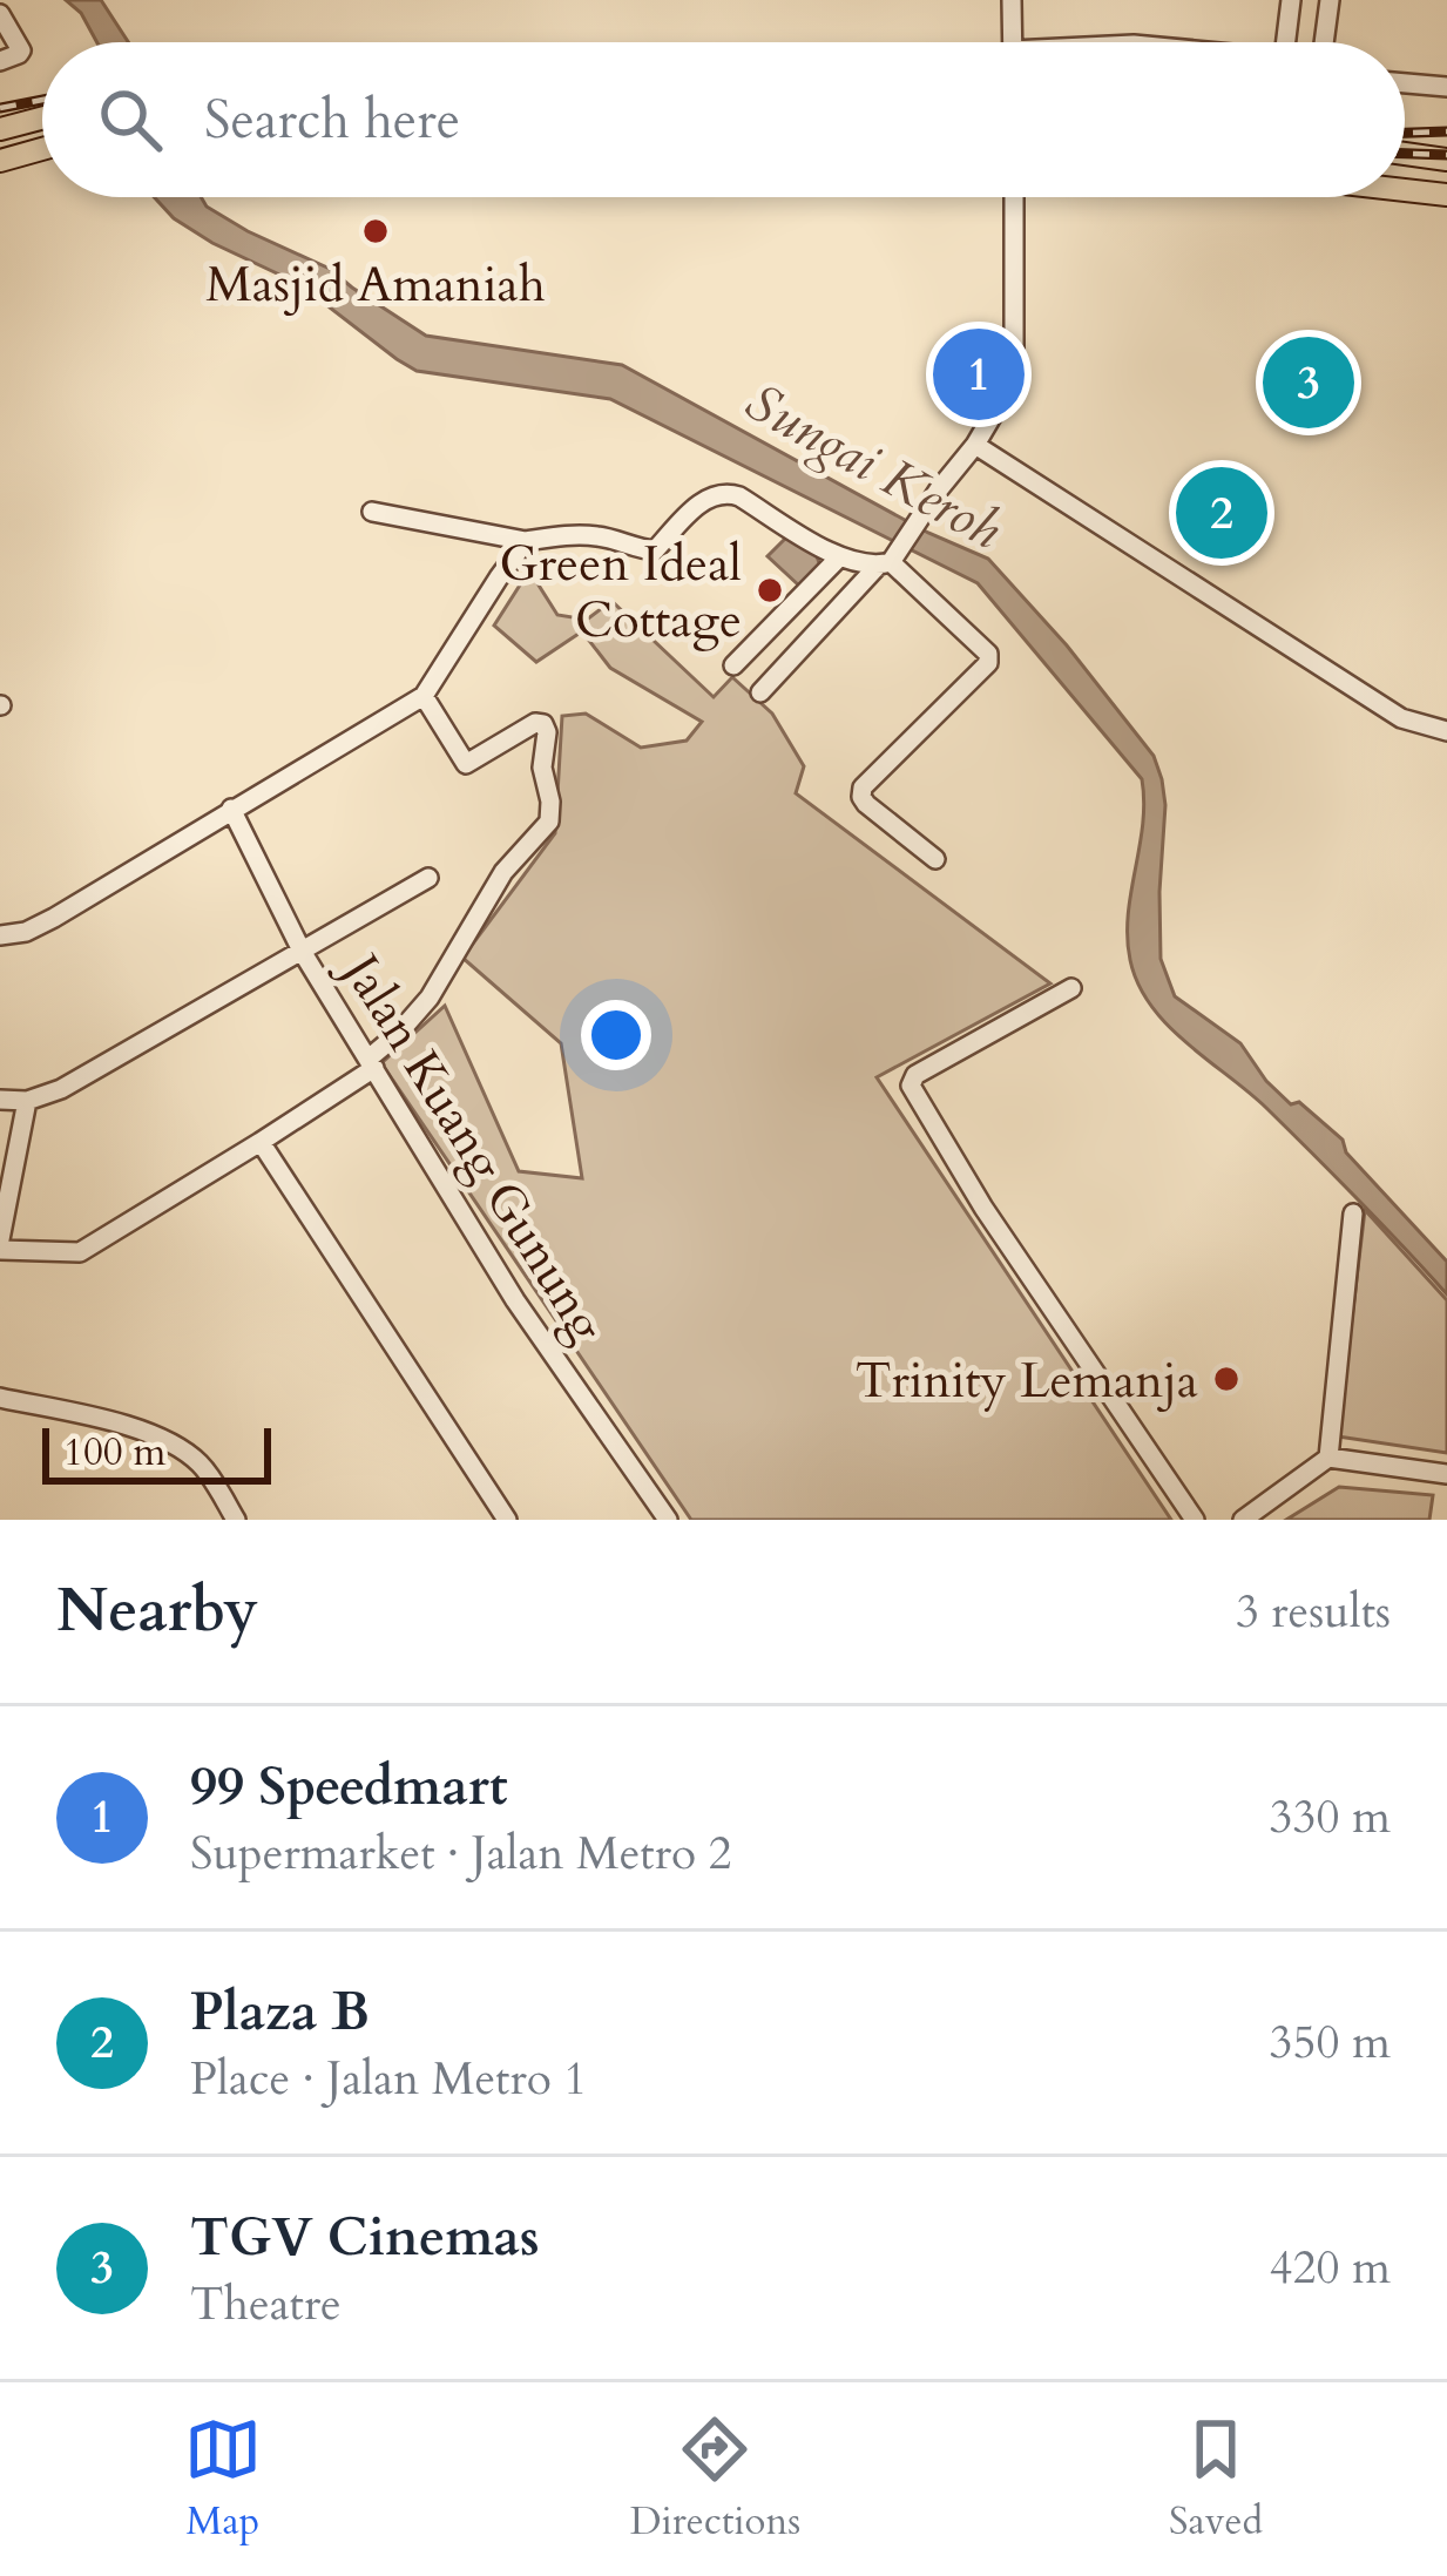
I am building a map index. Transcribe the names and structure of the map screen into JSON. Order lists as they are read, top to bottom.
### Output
{
  "streets": {
    "street": ["Jalan Kuang Gunung"]
  },
  "water": ["Sungai Keroh"],
  "places": ["Masjid Amaniah", "Green Ideal Cottage", "Trinity Lemanja"],
  "scale_bar": "100 m",
  "page": {
    "search": "Search here",
    "pins": ["1", "3", "2"],
    "scale": "100 m",
    "heading": ["Nearby", "3 results"],
    "list": [
      {
        "mark": "1",
        "name": "99 Speedmart",
        "note": "Supermarket · Jalan Metro 2",
        "value": "330 m"
      },
      {
        "mark": "2",
        "name": "Plaza B",
        "note": "Place · Jalan Metro 1",
        "value": "350 m"
      },
      {
        "mark": "3",
        "name": "TGV Cinemas",
        "note": "Theatre",
        "value": "420 m"
      }
    ],
    "nav": ["Map", "Directions", "Saved"]
  }
}
